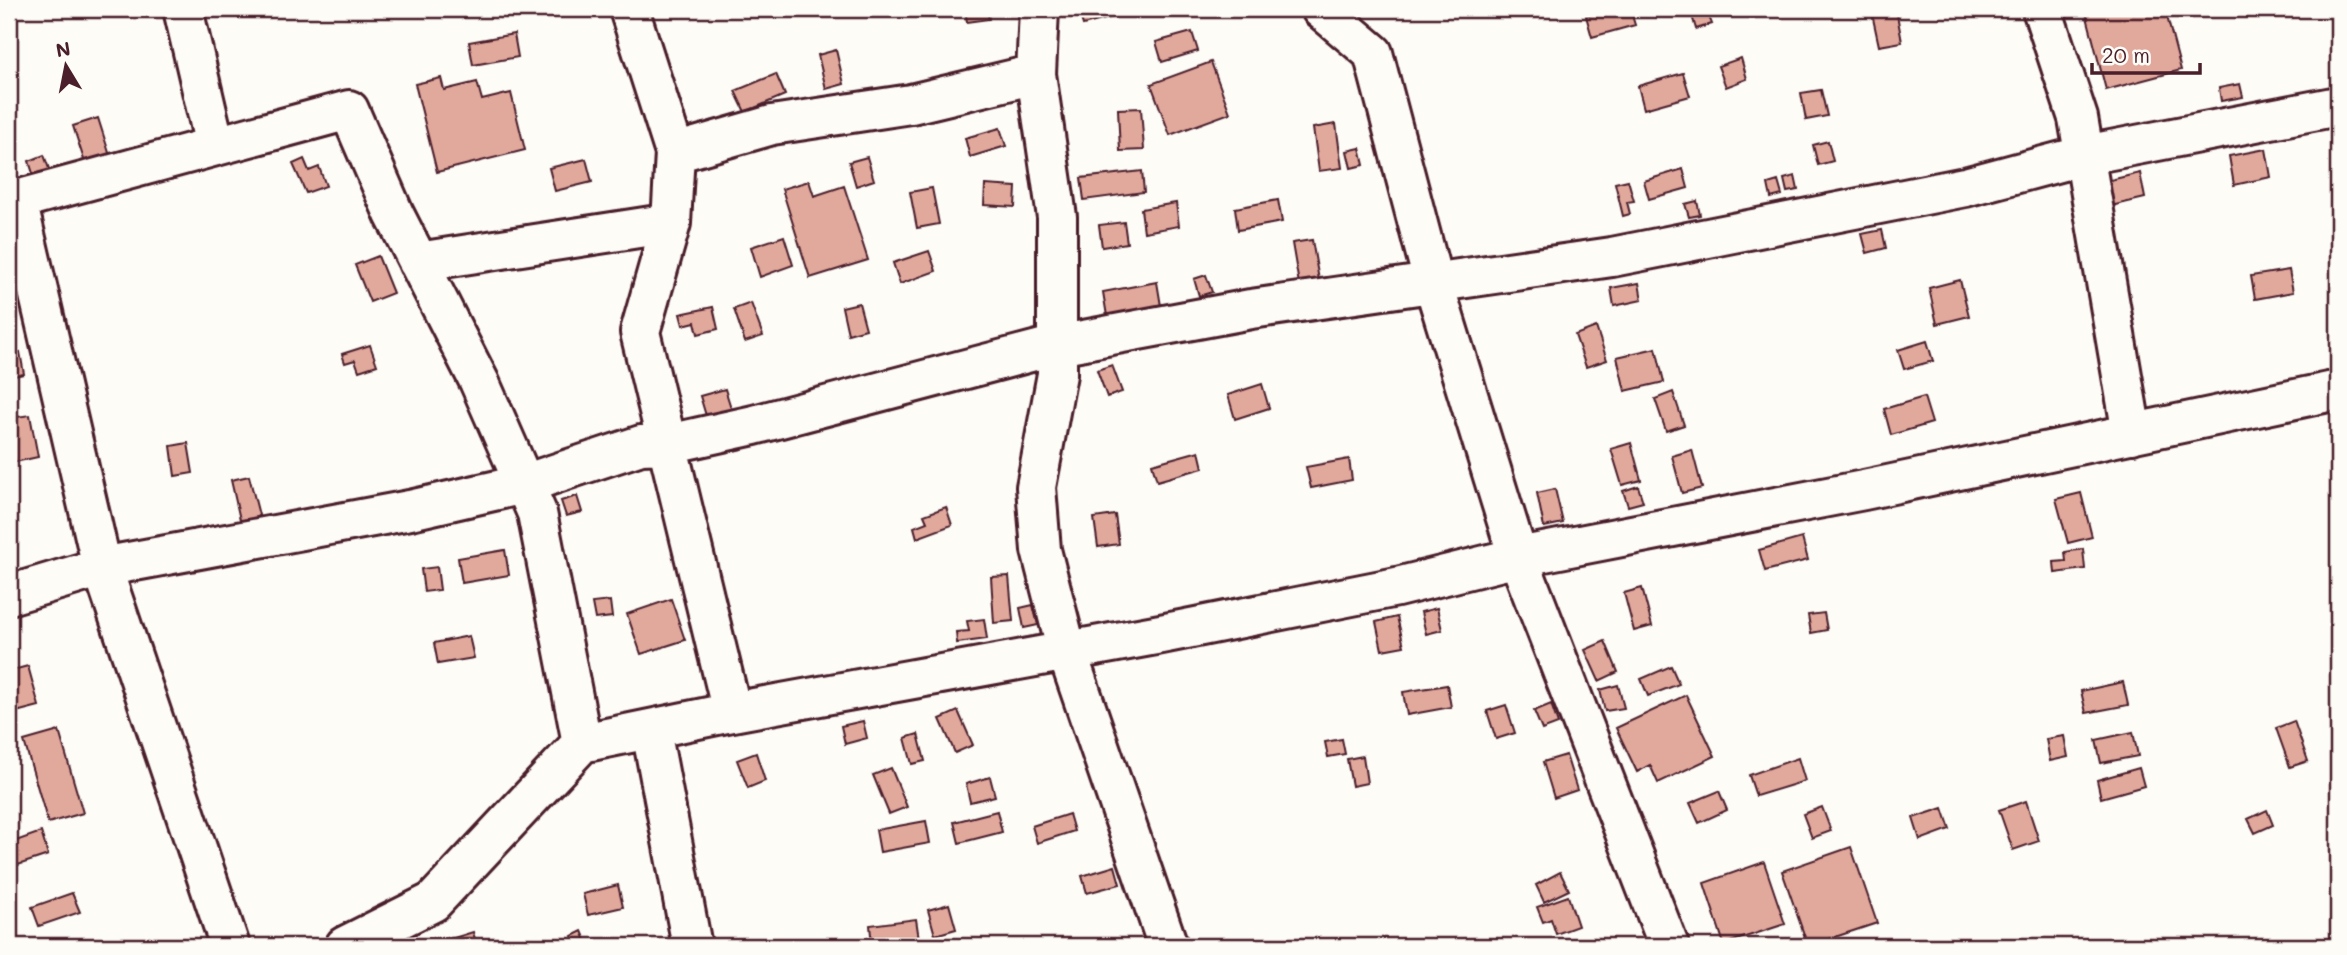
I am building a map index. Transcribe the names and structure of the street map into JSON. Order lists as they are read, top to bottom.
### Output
{
  "scale_bar": "20 m",
  "north": "top"
}
